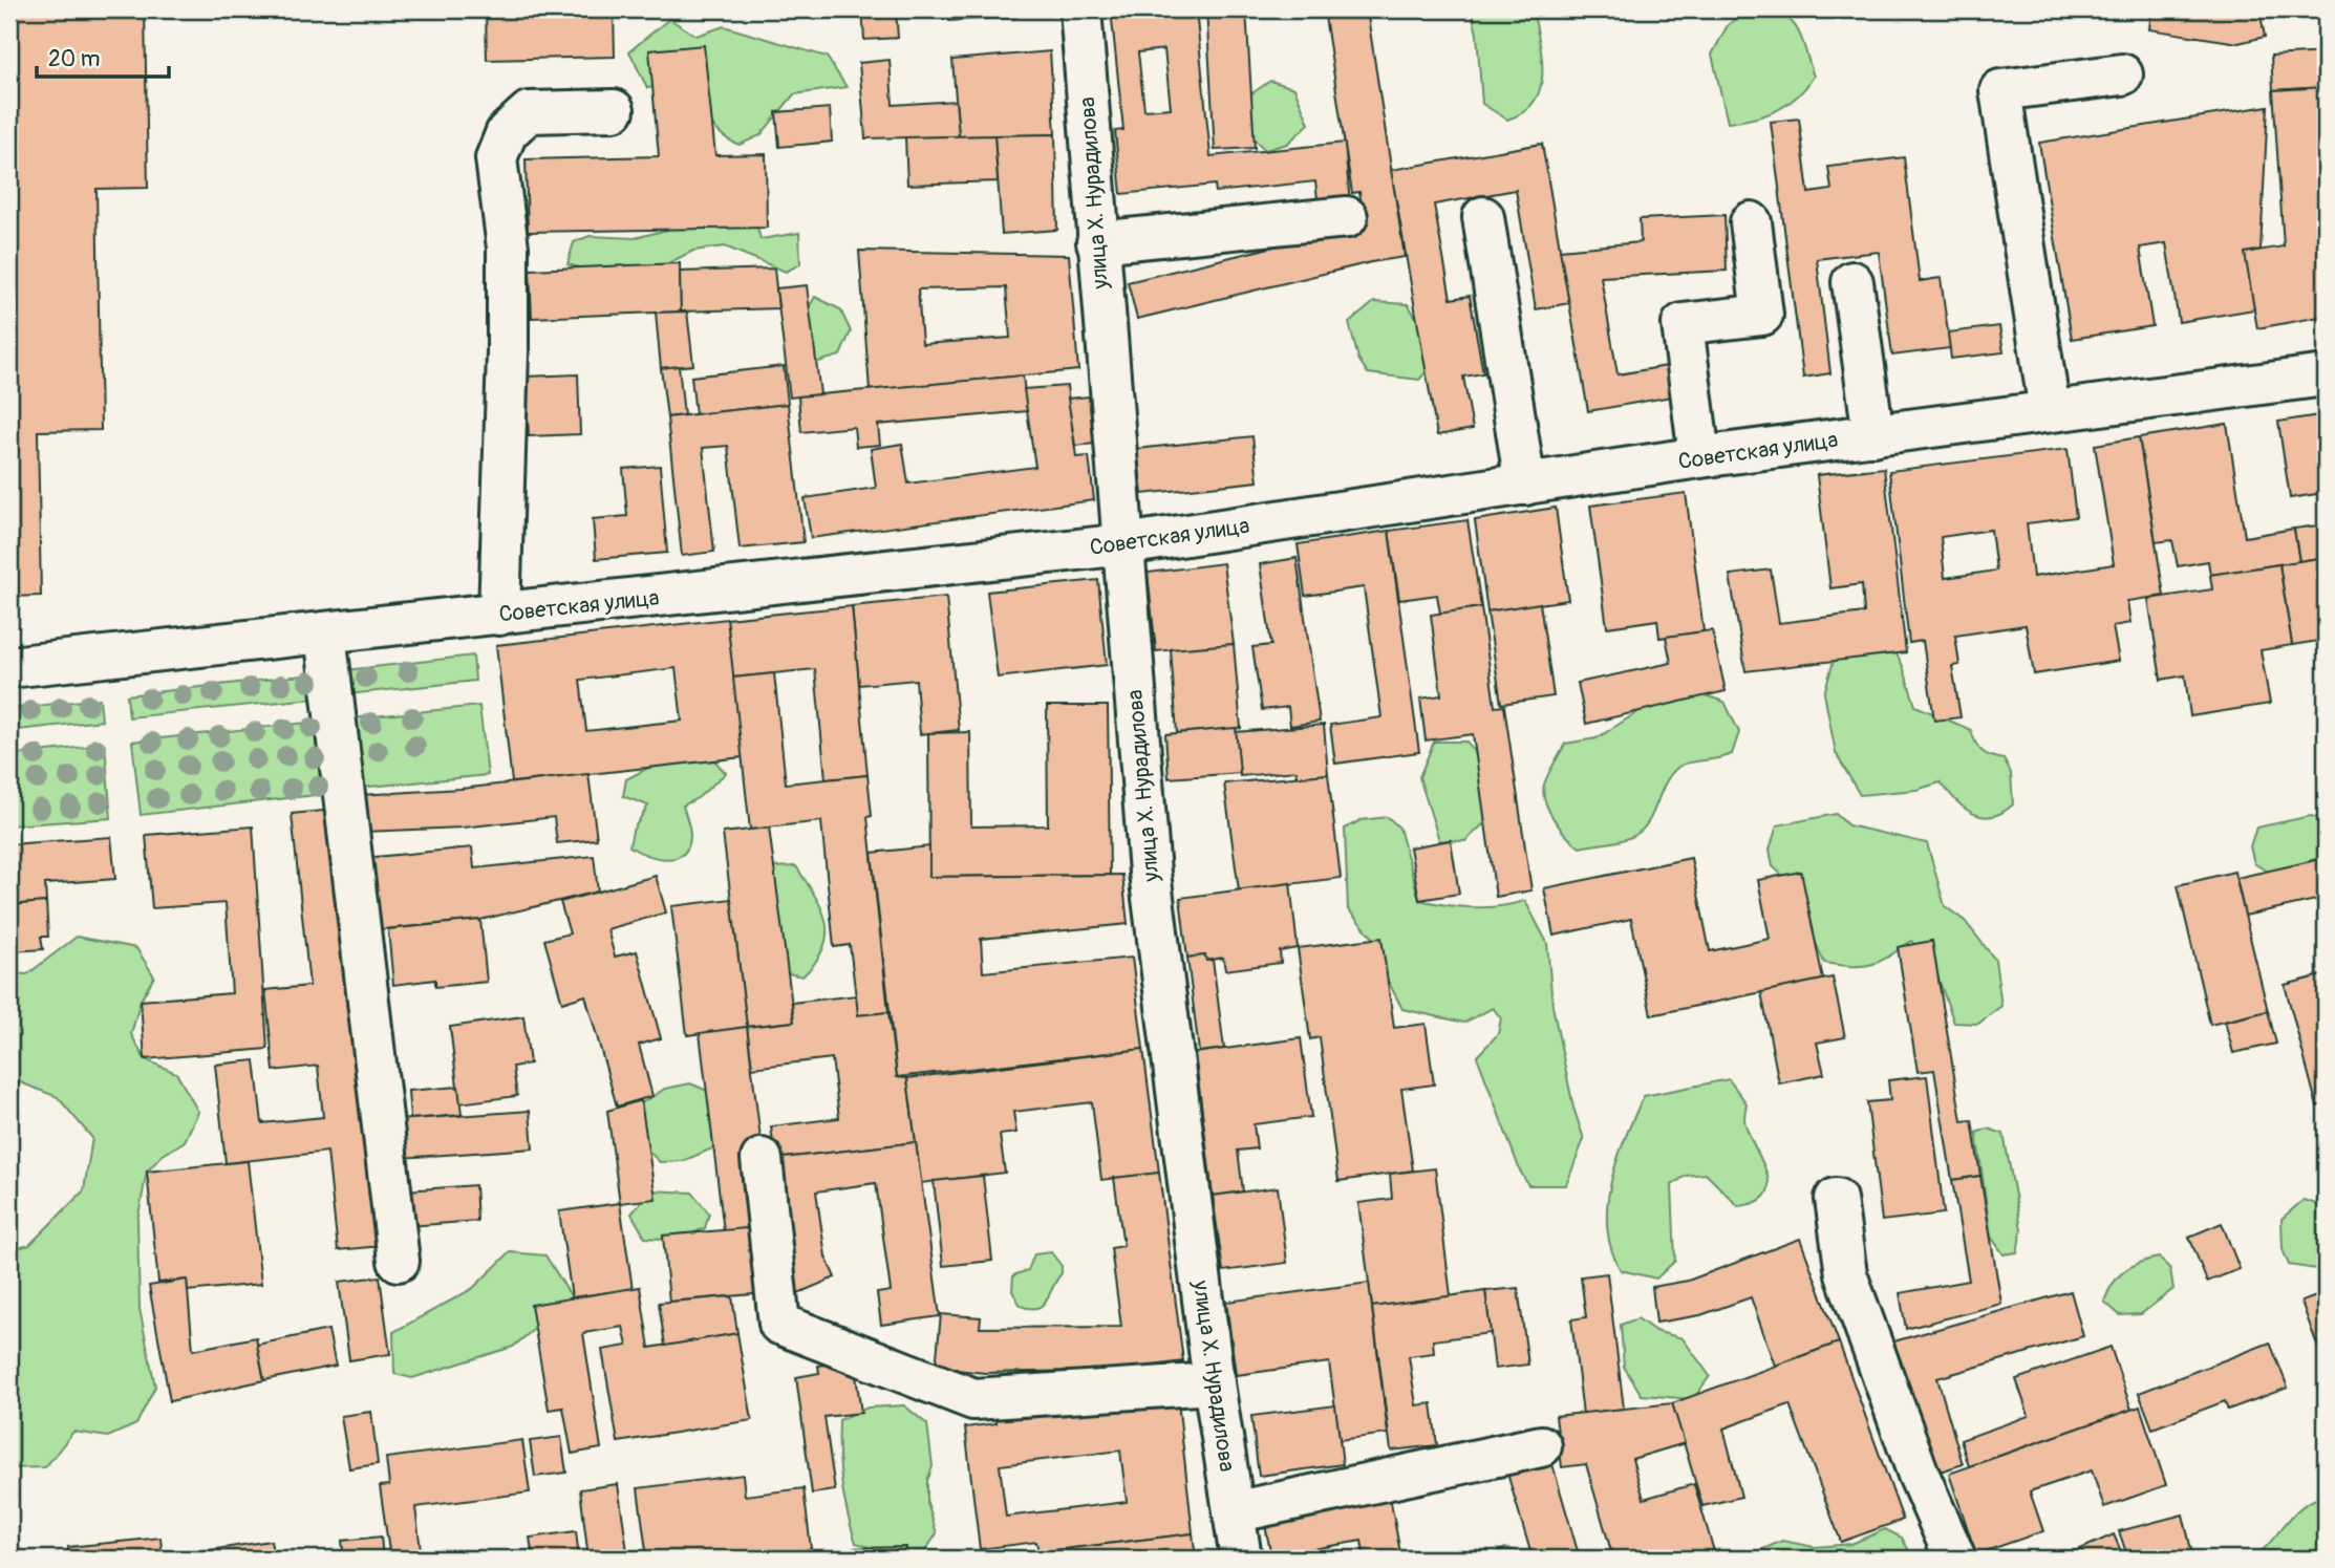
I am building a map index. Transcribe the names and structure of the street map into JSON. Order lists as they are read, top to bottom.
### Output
{
  "streets": {
    "street": ["улица Х. Нурадилова", "Советская улица"]
  },
  "crossings": [
    ["улица Х. Нурадилова", "Советская улица"]
  ],
  "scale_bar": "20 m"
}
